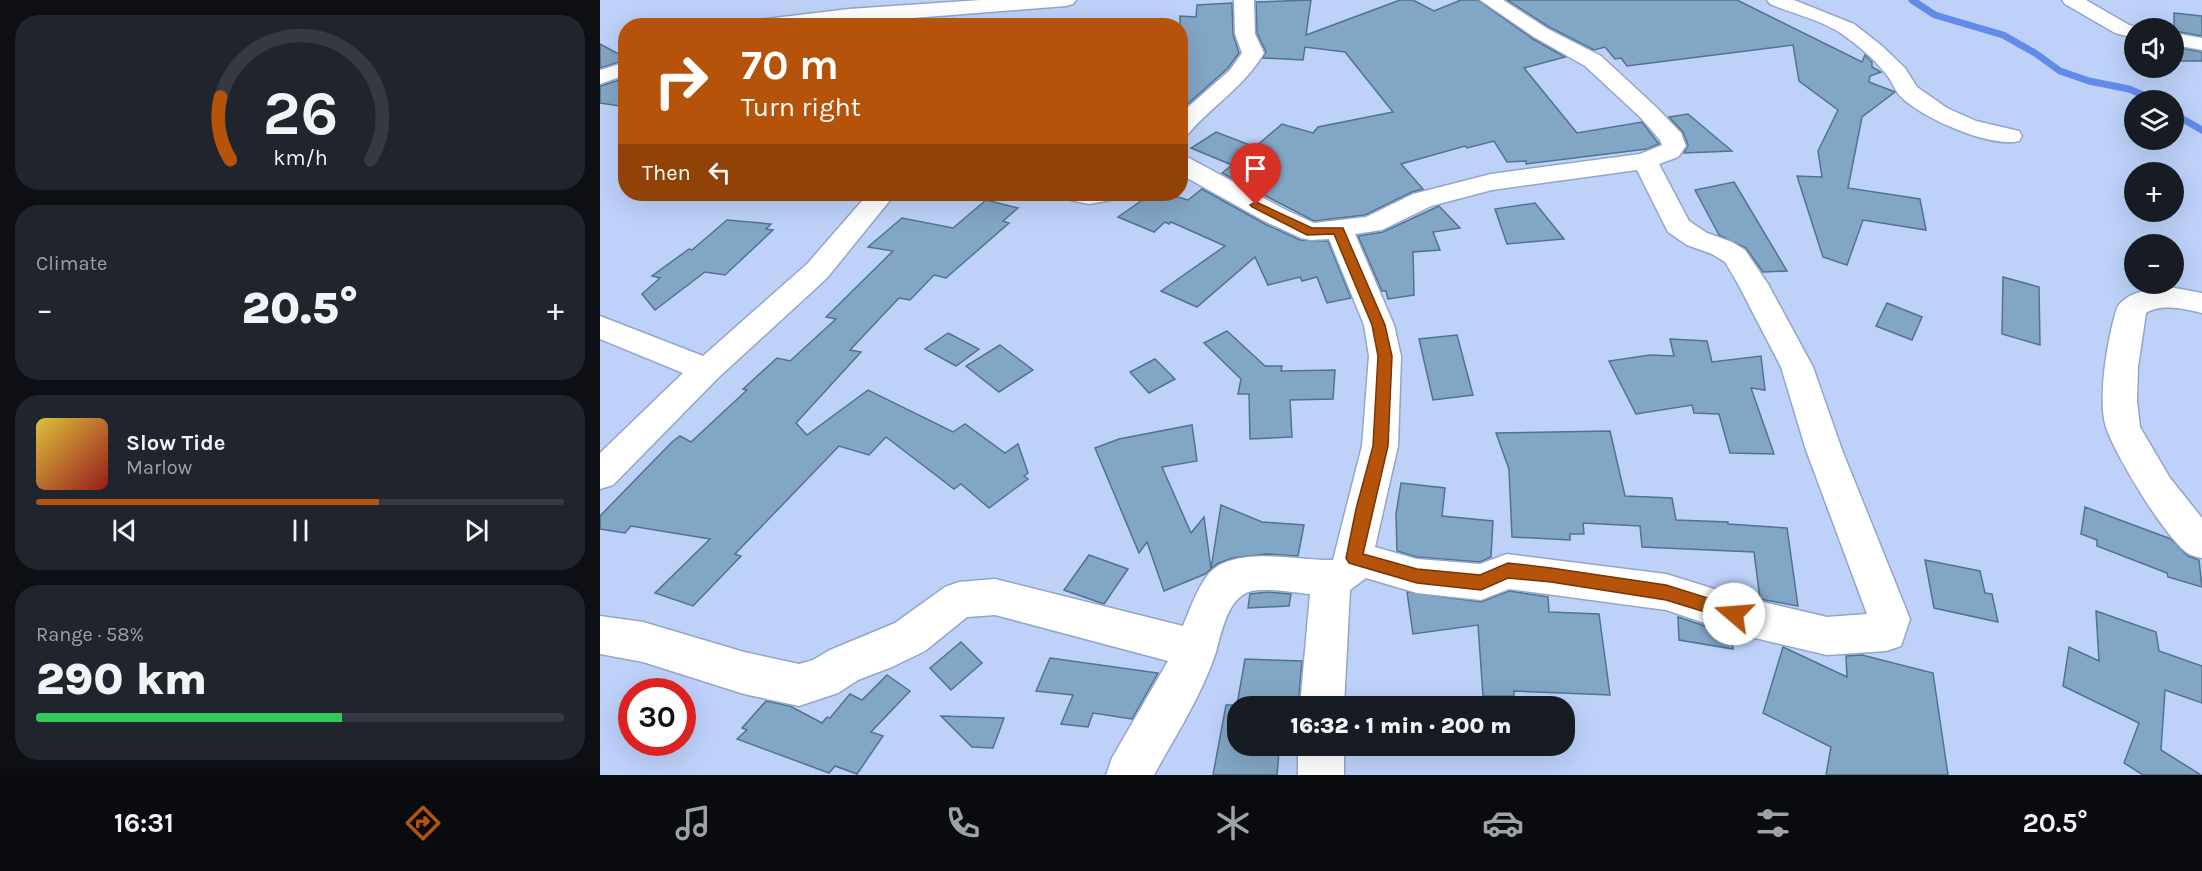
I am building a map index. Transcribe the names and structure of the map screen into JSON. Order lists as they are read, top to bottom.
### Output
{
  "page": {
    "map_buttons": ["+", "−"],
    "turn": ["70 m", "Turn right"],
    "then": "Then",
    "tile": [
      "Climate",
      ["Range · 58%", "290 km"]
    ],
    "heat": ["−", "20.5°", "+"],
    "song": ["Slow Tide", "Marlow"],
    "limit": "30",
    "trip": "16:32 · 1 min · 200 m",
    "tabs": ["16:31", "20.5°"],
    "gauge": ["26", "km/h"]
  }
}
